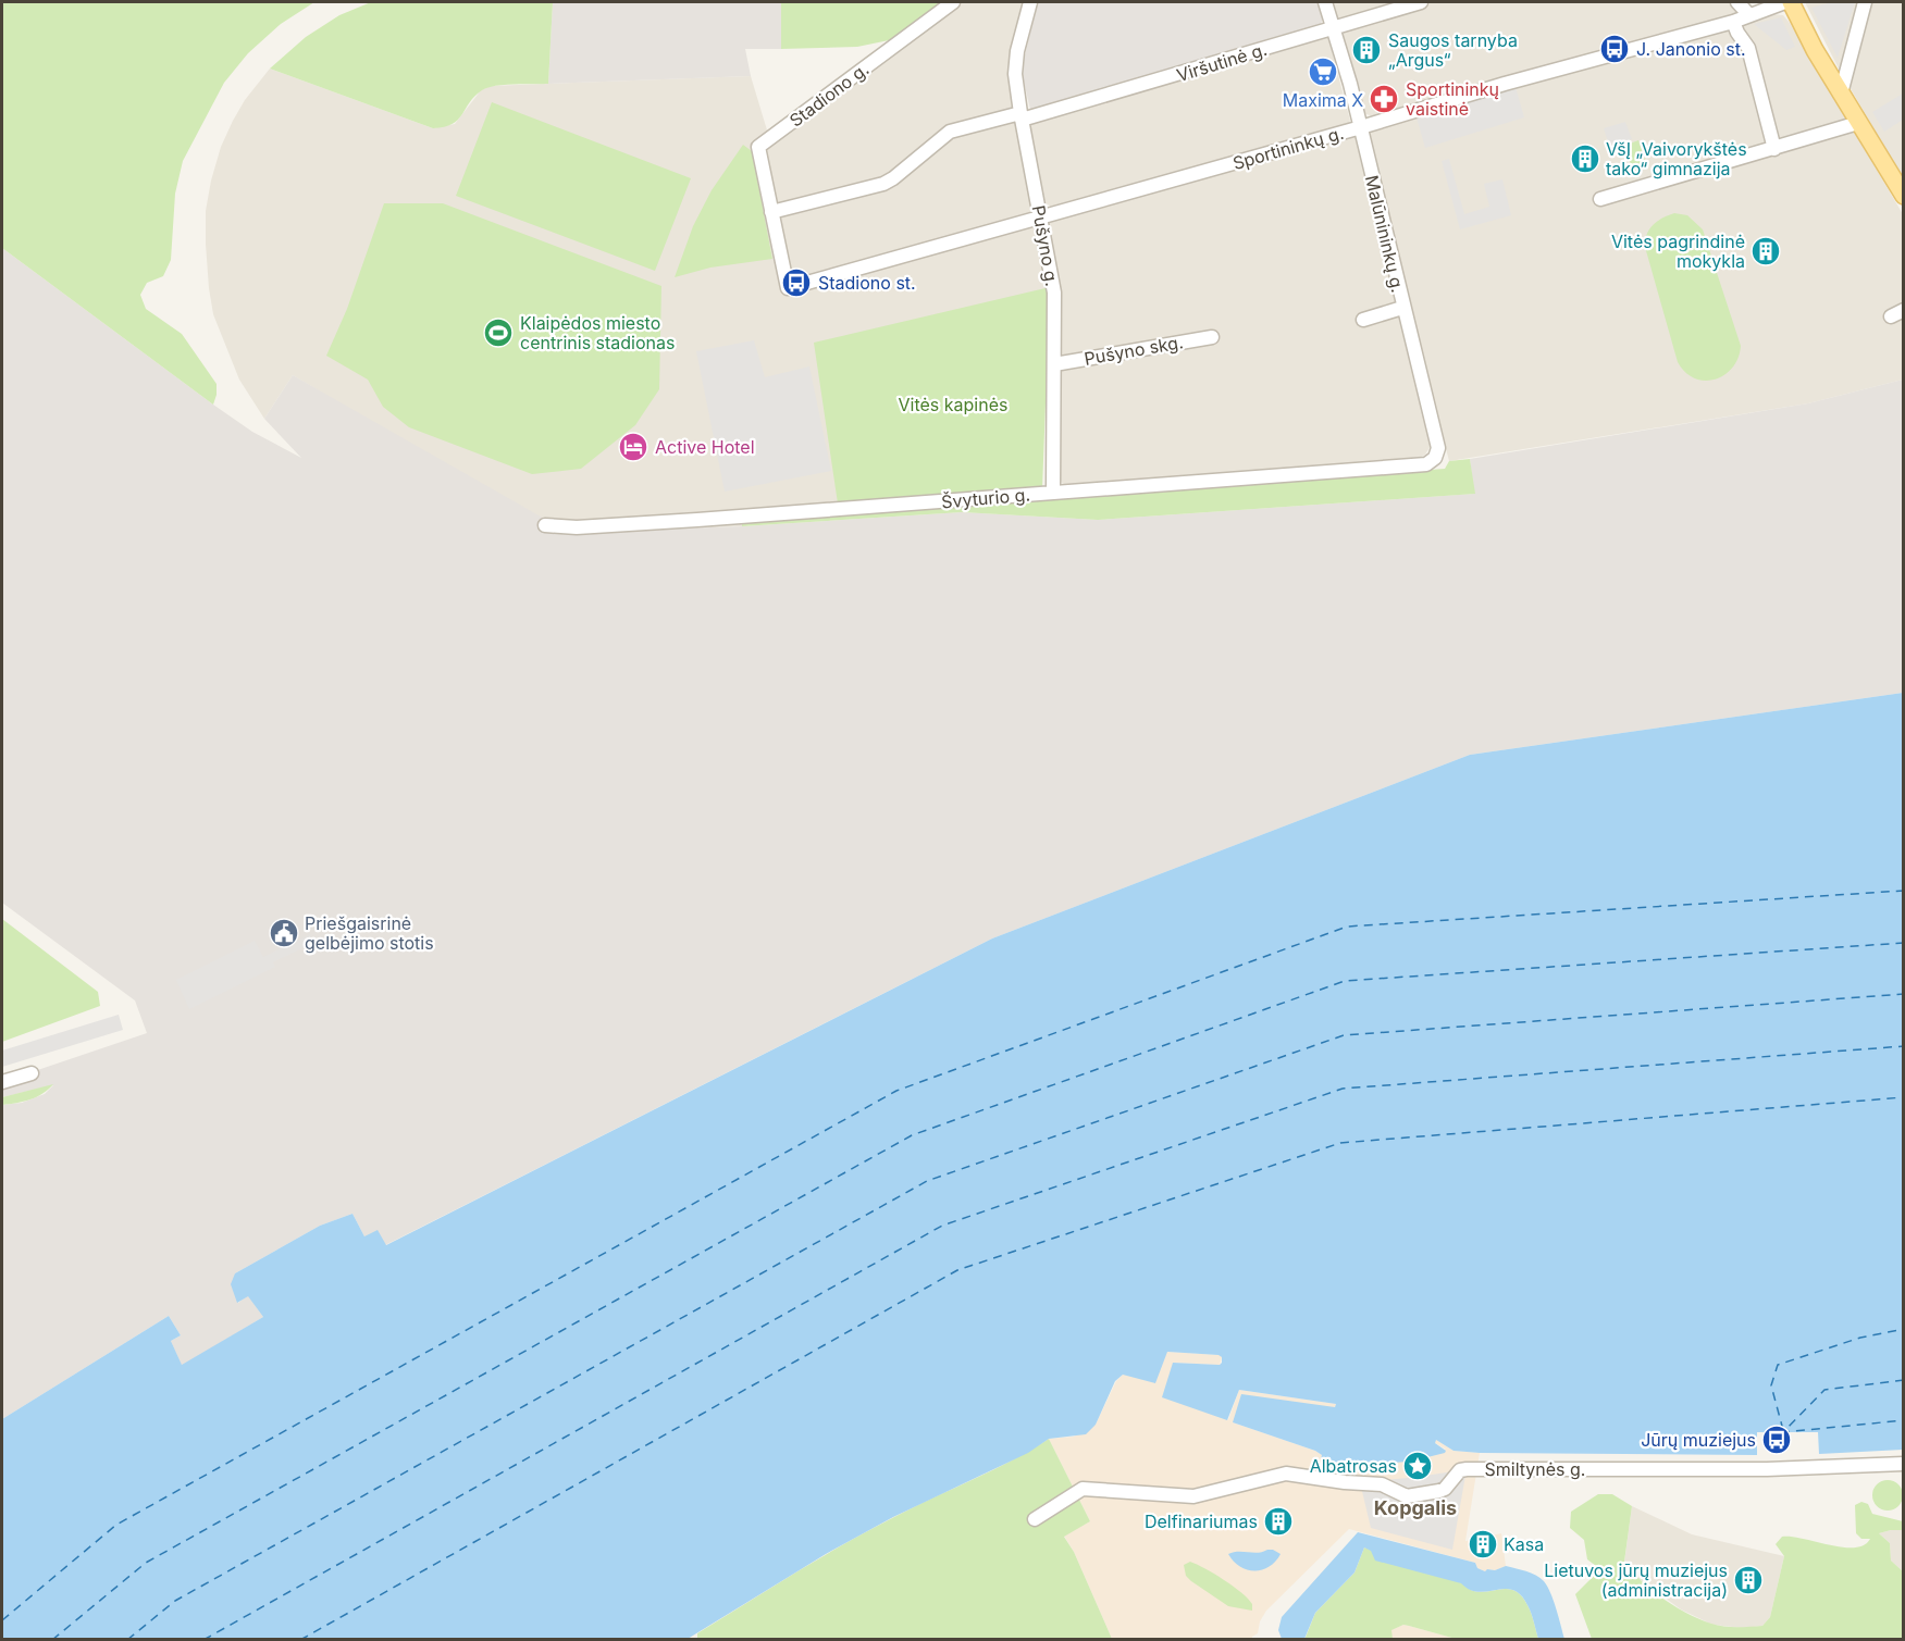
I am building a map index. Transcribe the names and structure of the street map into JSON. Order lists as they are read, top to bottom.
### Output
{
  "streets": {
    "street": [
      "Viršutinė g.",
      "Stadiono g.",
      "Sportininkų g.",
      "Malūnininkų g.",
      "Pušyno g.",
      "Pušyno skg.",
      "Švyturio g.",
      "Smiltynės g."
    ]
  },
  "crossings": [
    ["Viršutinė g.", "Malūnininkų g."],
    ["Viršutinė g.", "Pušyno g."],
    ["Stadiono g.", "Sportininkų g."],
    ["Sportininkų g.", "Malūnininkų g."],
    ["Sportininkų g.", "Pušyno g."],
    ["Malūnininkų g.", "Švyturio g."],
    ["Pušyno g.", "Pušyno skg."],
    ["Pušyno g.", "Švyturio g."]
  ],
  "districts": ["Kopgalis"],
  "parks": ["Vitės kapinės"],
  "places": {
    "bus stop": ["J. Janonio st.", "Stadiono st.", "Jūrų muziejus"],
    "building": [
      "Saugos tarnyba „Argus“",
      "VšĮ „Vaivorykštės tako“ gimnazija",
      "Vitės pagrindinė mokykla",
      "Delfinariumas",
      "Kasa",
      "Lietuvos jūrų muziejus (administracija)"
    ],
    "supermarket": ["Maxima X"],
    "pharmacy": ["Sportininkų vaistinė"],
    "sports": ["Klaipėdos miesto centrinis stadionas"],
    "hotel": ["Active Hotel"],
    "public building": ["Priešgaisrinė gelbėjimo stotis"],
    "place": ["Albatrosas"]
  }
}
